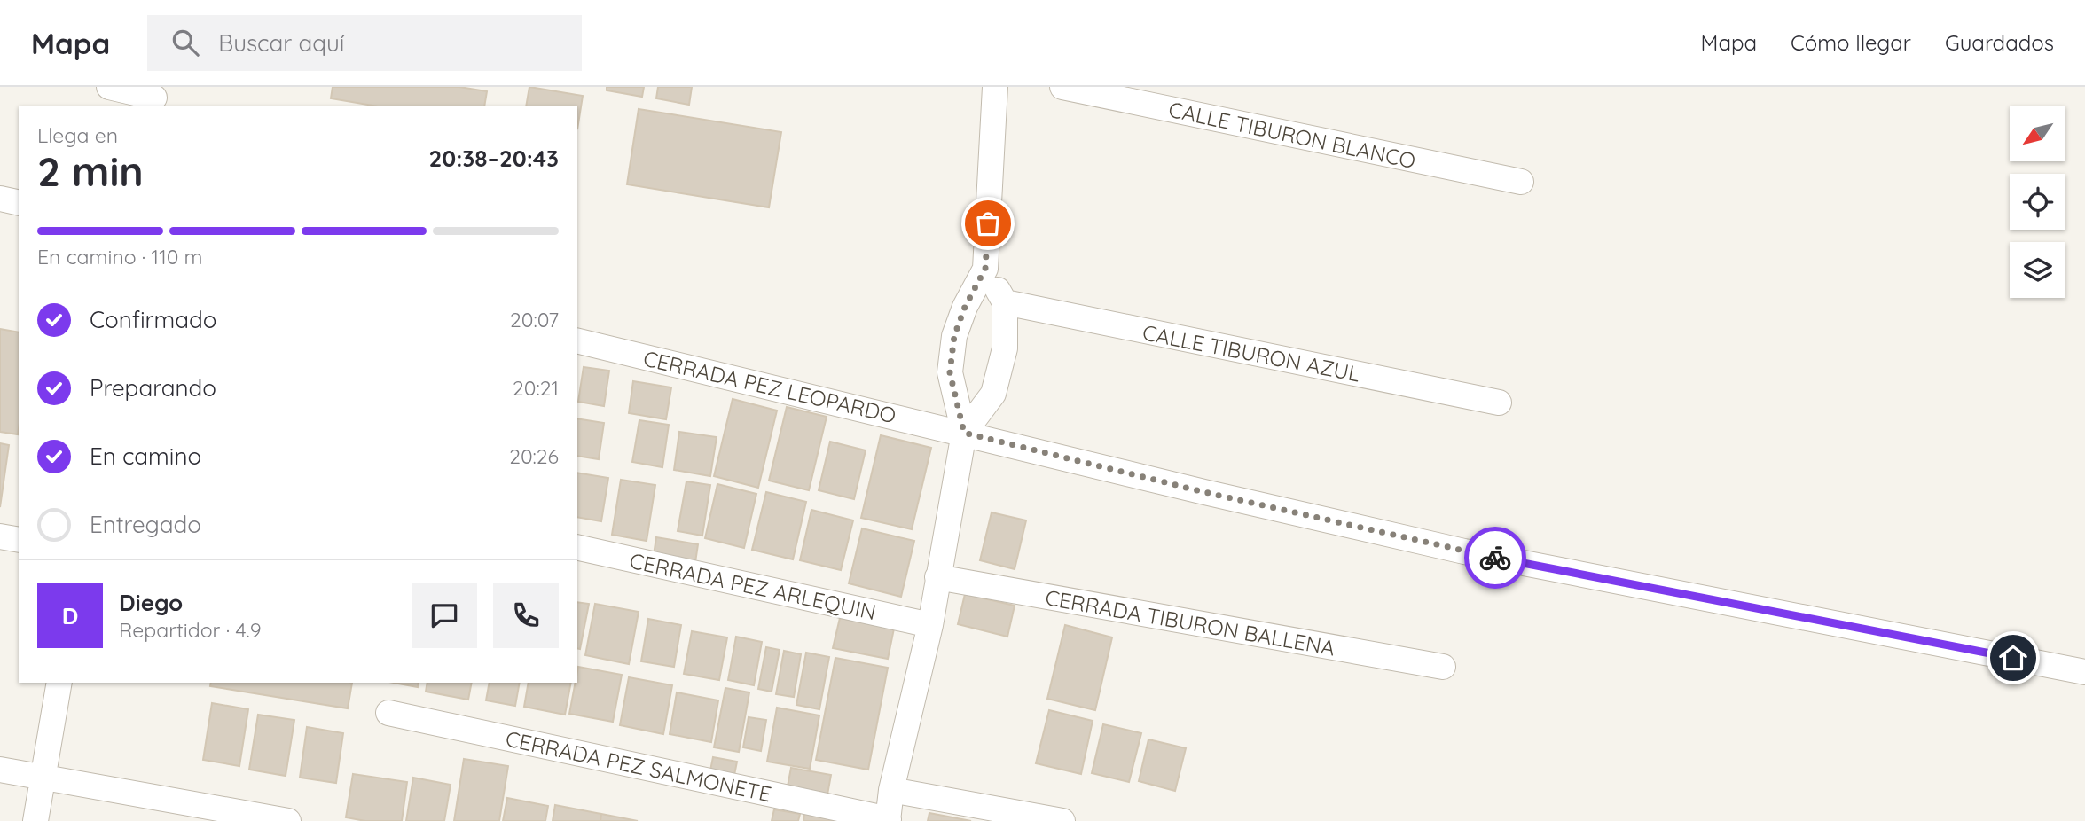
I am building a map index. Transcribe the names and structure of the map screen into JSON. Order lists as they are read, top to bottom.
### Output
{
  "streets": {
    "street": [
      "CALLE TIBURON BLANCO",
      "CALLE TIBURON AZUL",
      "CERRADA PEZ LEOPARDO",
      "CERRADA PEZ ARLEQUIN",
      "CERRADA TIBURON BALLENA",
      "CERRADA PEZ SALMONETE"
    ]
  },
  "north": "bottom left",
  "page": {
    "header": "Mapa",
    "search": "Buscar aquí",
    "nav": ["Mapa", "Cómo llegar", "Guardados"],
    "heading": ["2 min", "Llega en", "20:38–20:43"],
    "panel": ["Diego", "Repartidor · 4.9"],
    "bar": "En camino · 110 m",
    "list": [
      ["Confirmado", "20:07"],
      ["Preparando", "20:21"],
      ["En camino", "20:26"],
      "Entregado"
    ],
    "round": "D"
  }
}
